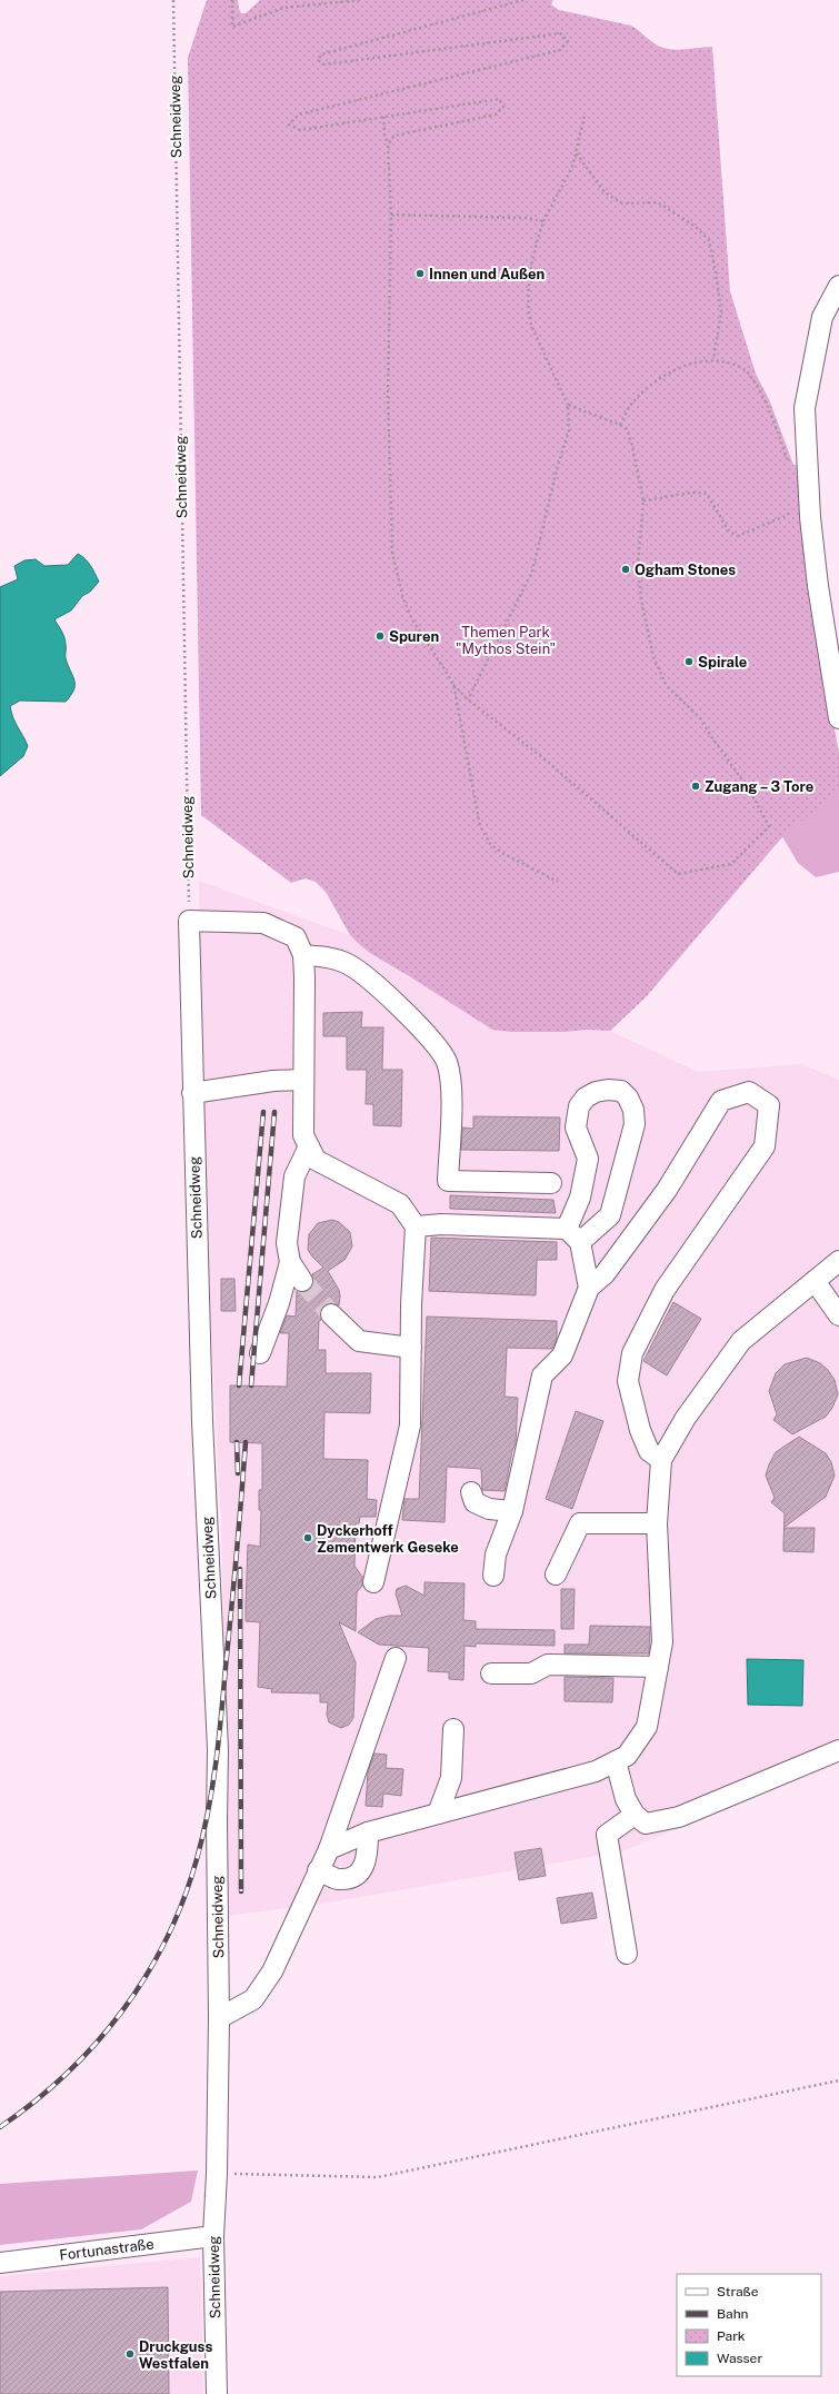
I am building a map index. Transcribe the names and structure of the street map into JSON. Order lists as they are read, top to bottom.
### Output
{
  "streets": {
    "street": ["Schneidweg", "Fortunastraße"]
  },
  "crossings": [
    ["Schneidweg", "Fortunastraße"]
  ],
  "parks": ["Themen Park \"Mythos Stein\""],
  "places": [
    "Innen und Außen",
    "Ogham Stones",
    "Spuren",
    "Spirale",
    "Zugang – 3 Tore",
    "Dyckerhoff Zementwerk Geseke",
    "Druckguss Westfalen"
  ],
  "legend": [
    "Straße",
    "Bahn",
    "Park",
    "Wasser"
  ]
}
